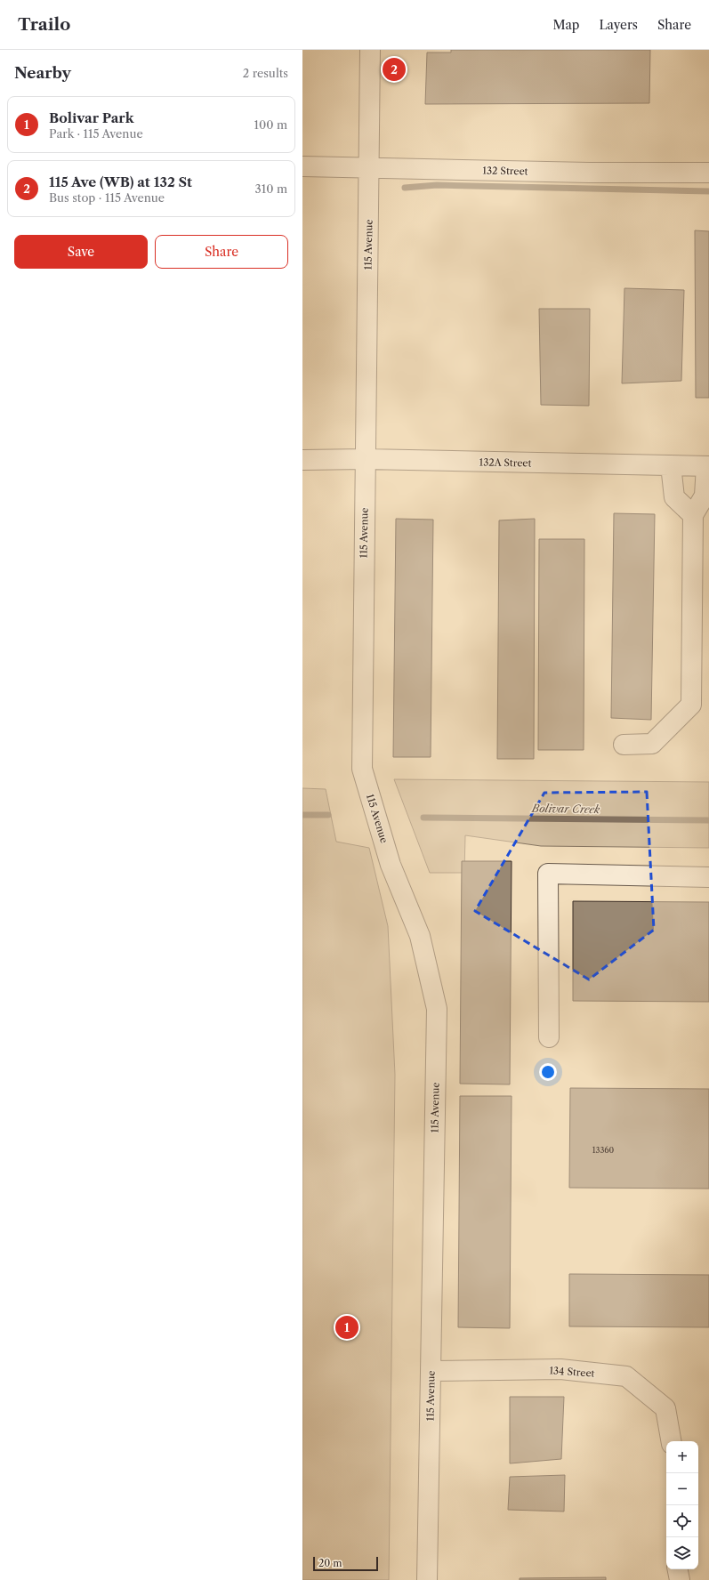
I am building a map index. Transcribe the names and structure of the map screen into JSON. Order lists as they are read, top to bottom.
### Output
{
  "streets": {
    "street": [
      "132 Street",
      "115 Avenue",
      "132A Street",
      "134 Street"
    ]
  },
  "crossings": [
    ["132 Street", "115 Avenue"],
    ["115 Avenue", "132A Street"],
    ["115 Avenue", "134 Street"]
  ],
  "water": ["Bolivar Creek"],
  "house_numbers": ["13360"],
  "scale_bar": "20 m",
  "page": {
    "header": "Trailo",
    "nav": ["Map", "Layers", "Share"],
    "heading": ["Nearby", "2 results"],
    "pins": ["2", "1"],
    "list": [
      {
        "mark": "1",
        "name": "Bolivar Park",
        "note": "Park · 115 Avenue",
        "value": "100 m"
      },
      {
        "mark": "2",
        "name": "115 Ave (WB) at 132 St",
        "note": "Bus stop · 115 Avenue",
        "value": "310 m"
      }
    ],
    "buttons": ["Save", "Share"],
    "map_buttons": ["+", "−"],
    "scale": "20 m"
  }
}
